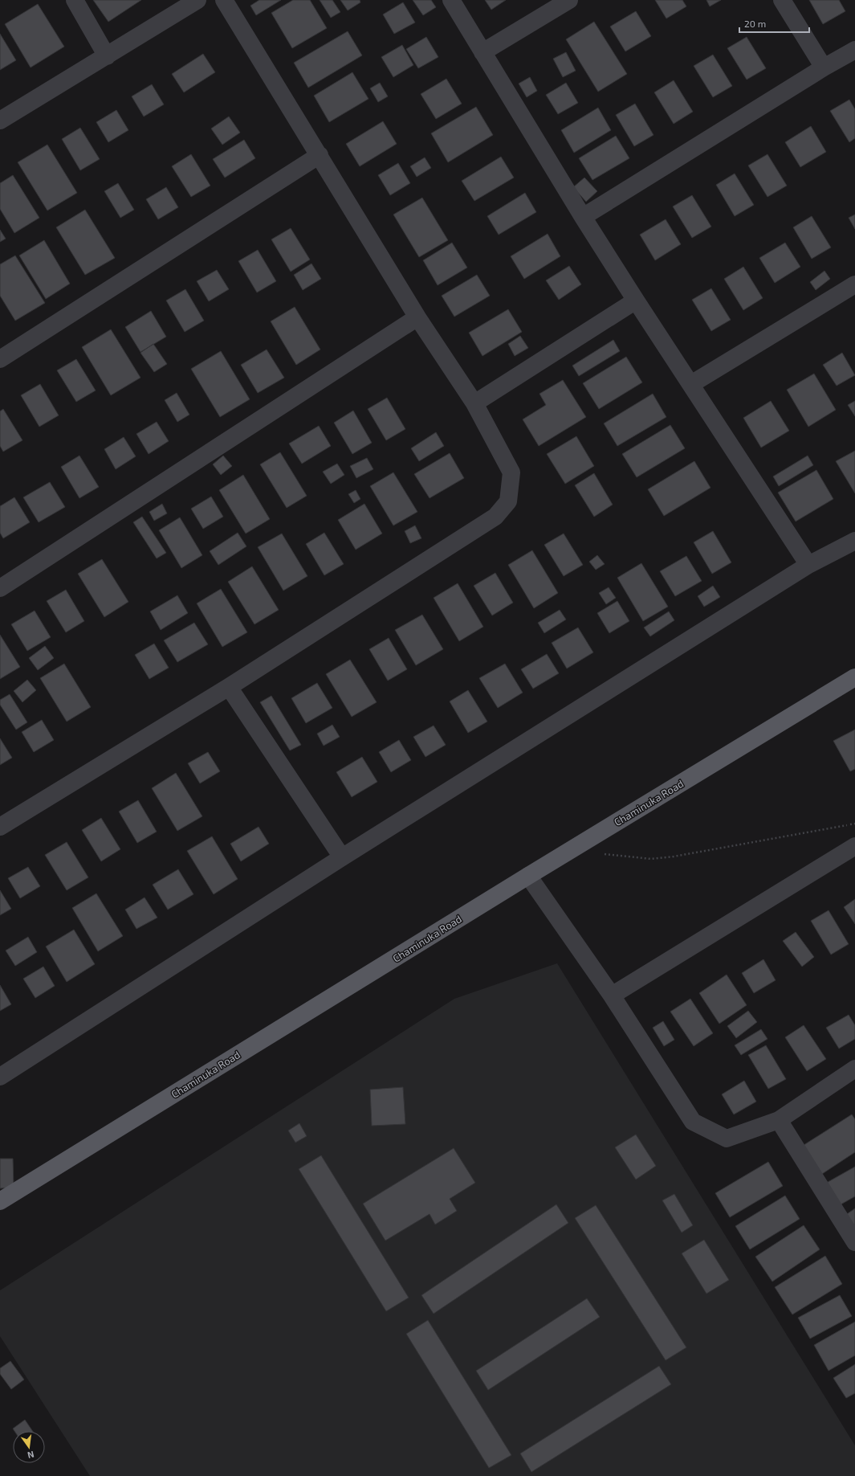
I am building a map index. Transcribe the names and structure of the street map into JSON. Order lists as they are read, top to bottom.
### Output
{
  "streets": {
    "main road": ["Chaminuka Road"]
  },
  "scale_bar": "20 m",
  "north": "bottom"
}
